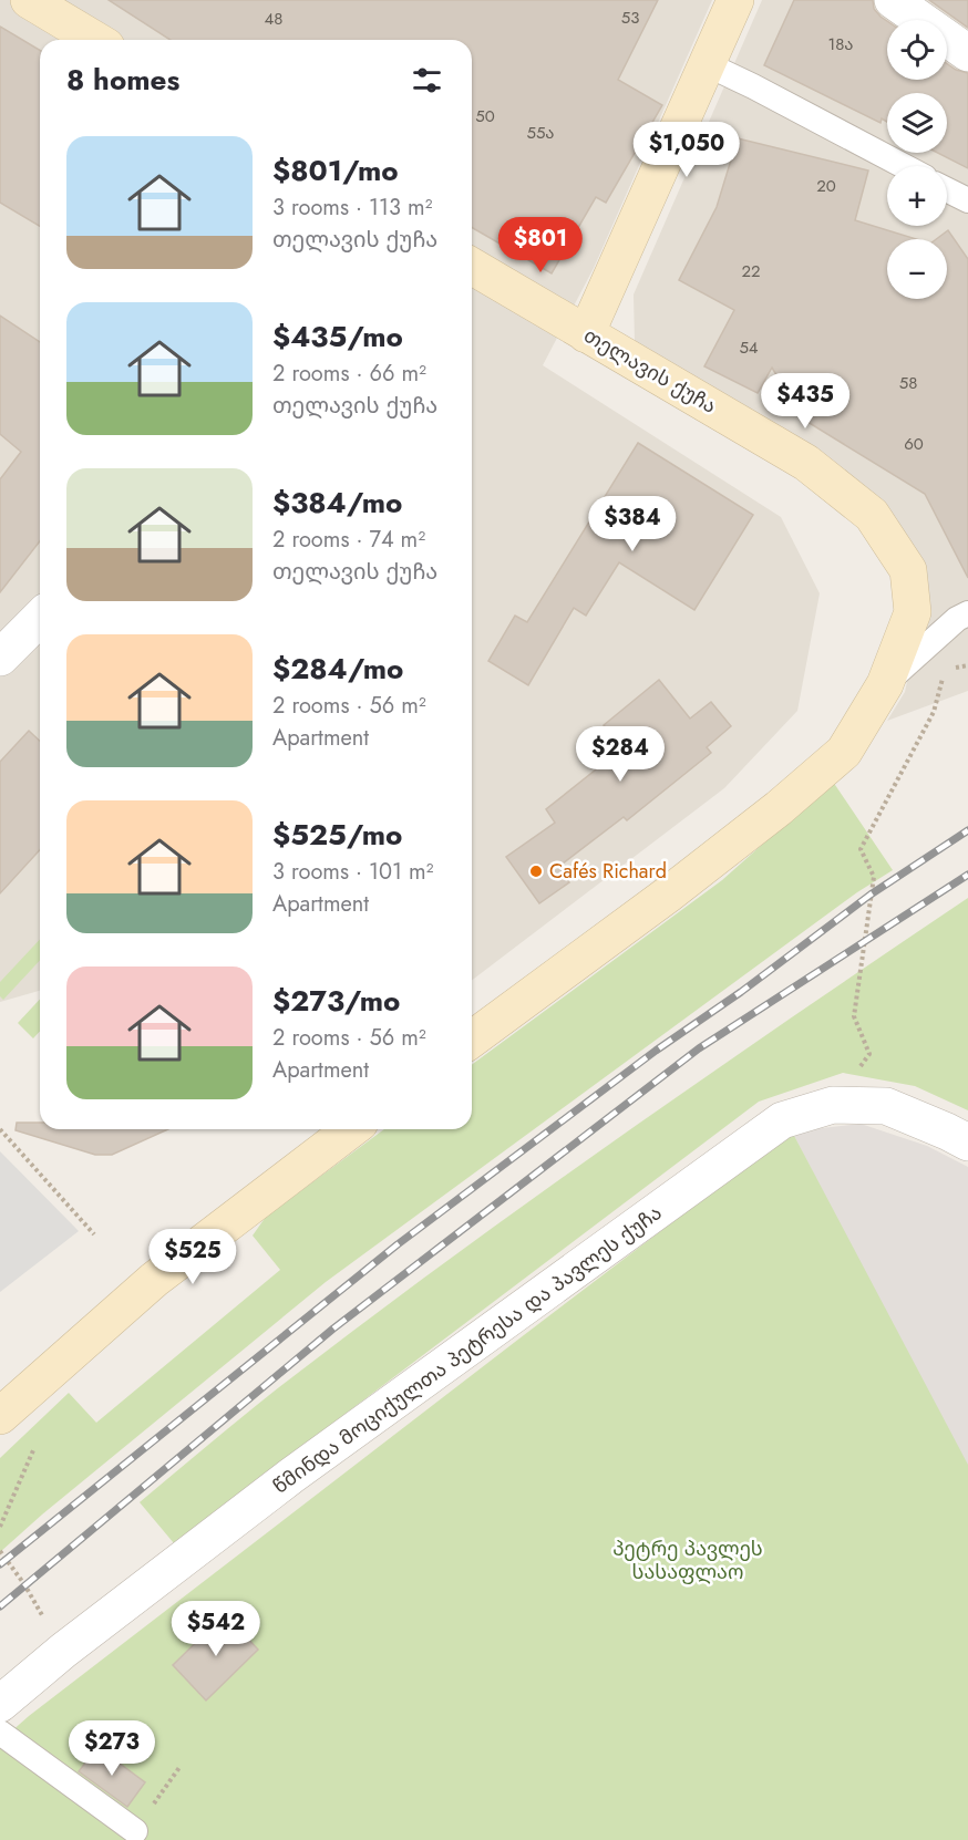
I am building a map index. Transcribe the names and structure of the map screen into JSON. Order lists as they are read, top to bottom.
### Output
{
  "streets": {
    "street": ["თელავის ქუჩა", "წმინდა მოციქულთა პეტრესა და პავლეს ქუჩა"]
  },
  "parks": ["პეტრე პავლეს სასაფლაო"],
  "places": ["Cafés Richard"],
  "house_numbers": [
    "53",
    "48",
    "18ა",
    "50",
    "55ა",
    "20",
    "22",
    "54",
    "58",
    "60"
  ],
  "page": {
    "map_buttons": ["+", "−"],
    "heading": "8 homes",
    "list": [
      {
        "name": "$801/mo",
        "note": "3 rooms · 113 m² · თელავის ქუჩა"
      },
      {
        "name": "$435/mo",
        "note": "2 rooms · 66 m² · თელავის ქუჩა"
      },
      {
        "name": "$384/mo",
        "note": "2 rooms · 74 m² · თელავის ქუჩა"
      },
      {
        "name": "$284/mo",
        "note": "2 rooms · 56 m² · Apartment"
      },
      {
        "name": "$525/mo",
        "note": "3 rooms · 101 m² · Apartment"
      },
      {
        "name": "$273/mo",
        "note": "2 rooms · 56 m² · Apartment"
      }
    ],
    "price": [
      "$1,050",
      "$801",
      "$435",
      "$384",
      "$284",
      "$525",
      "$542",
      "$273"
    ]
  }
}
